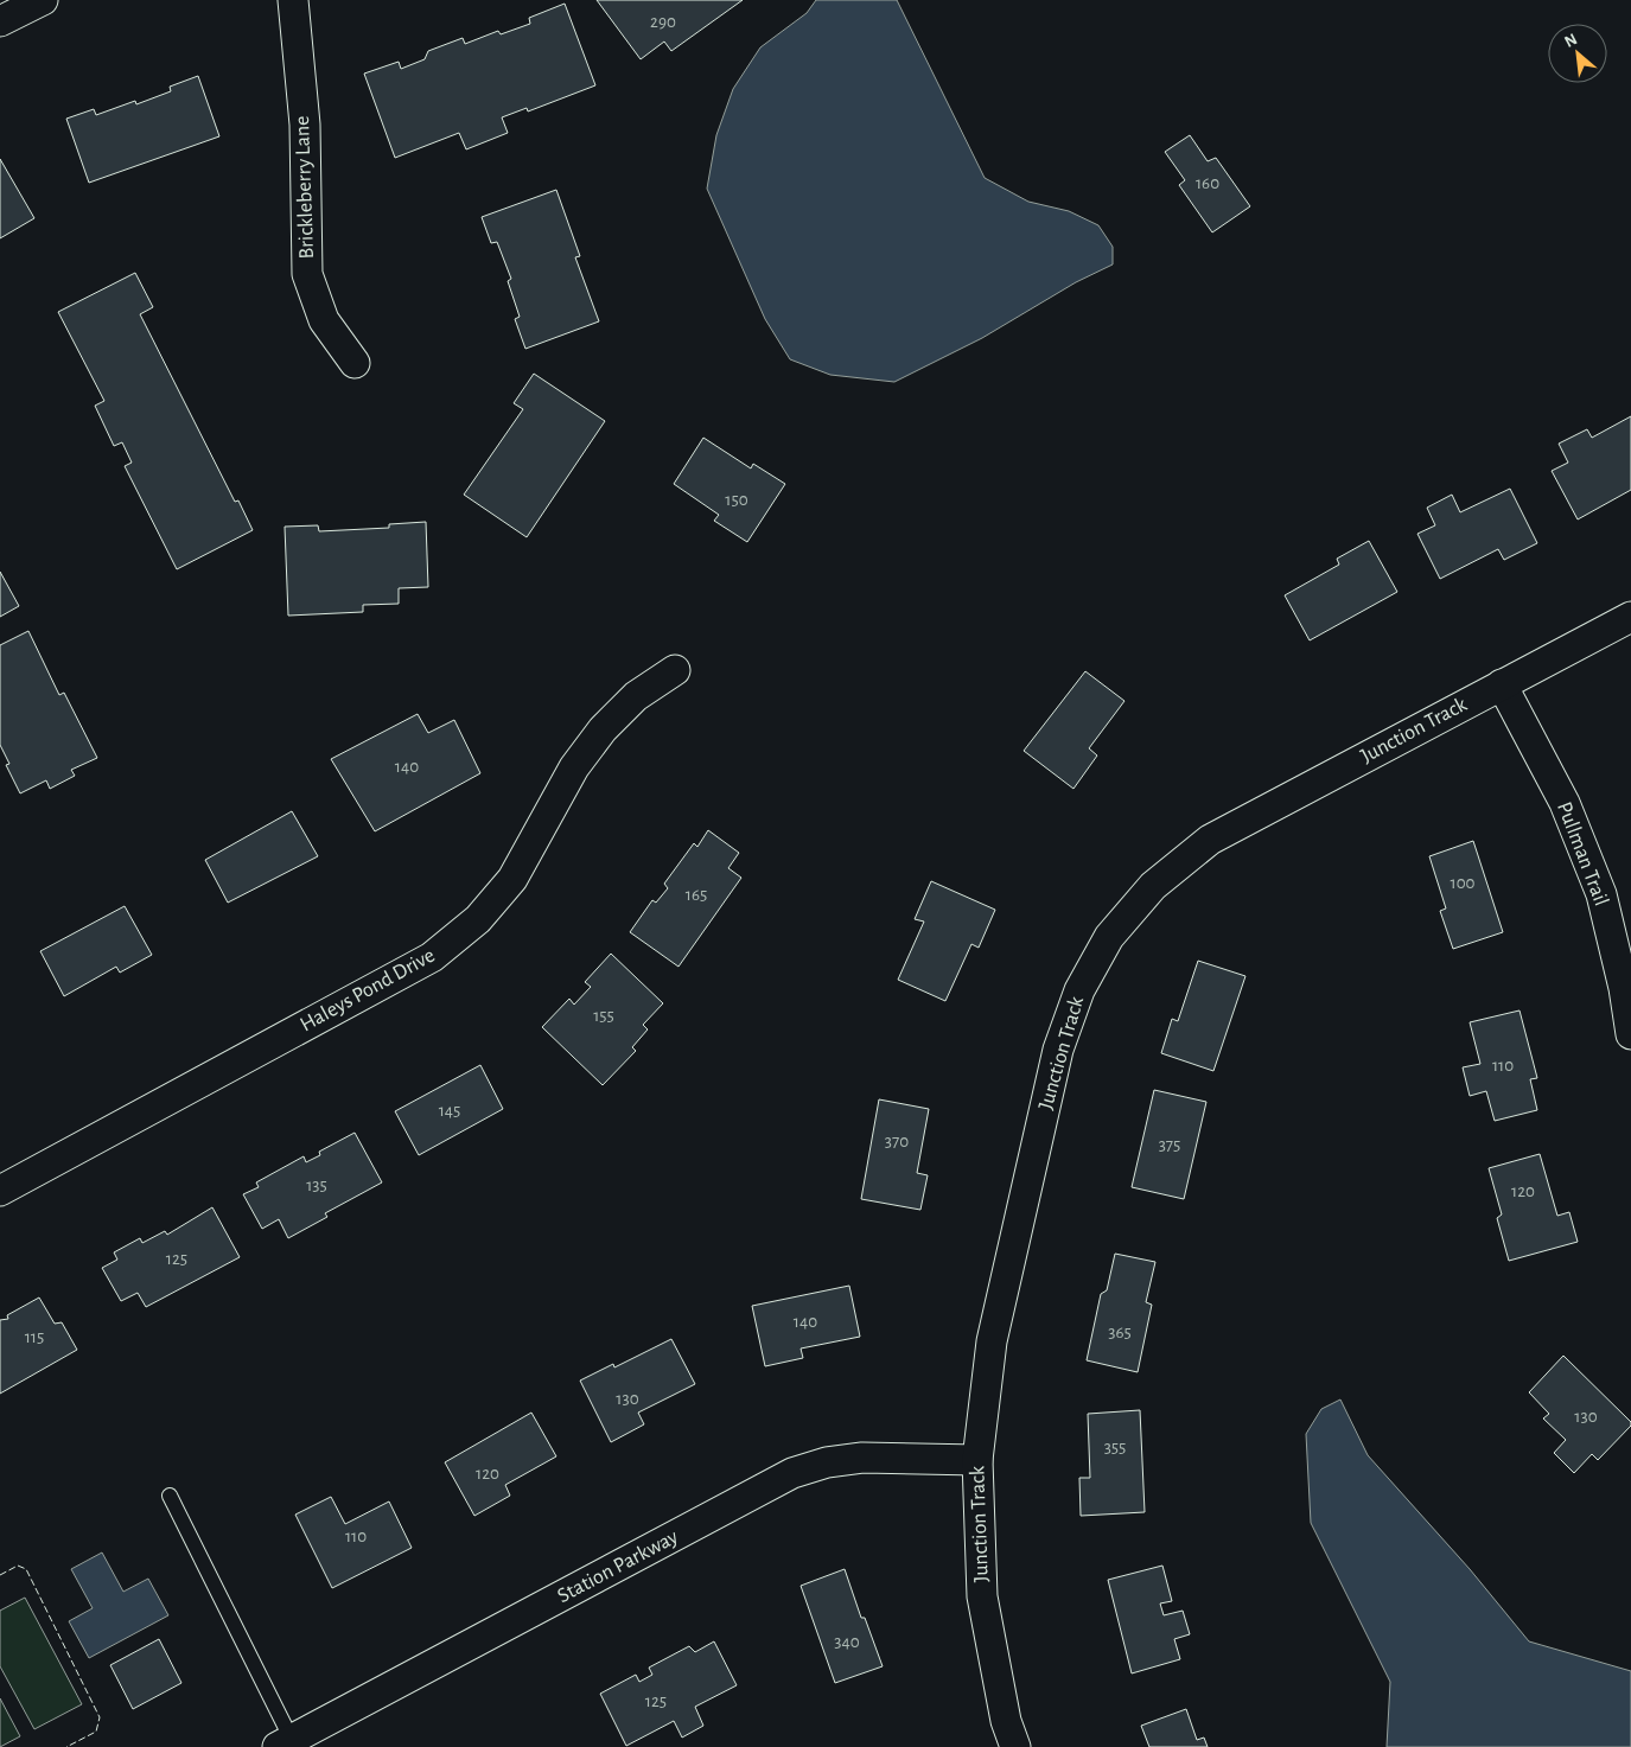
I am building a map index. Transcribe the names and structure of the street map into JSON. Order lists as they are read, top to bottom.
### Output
{
  "streets": {
    "street": [
      "Brickleberry Lane",
      "Junction Track",
      "Pullman Trail",
      "Haleys Pond Drive",
      "Station Parkway"
    ]
  },
  "crossings": [
    ["Junction Track", "Pullman Trail"],
    ["Junction Track", "Station Parkway"]
  ],
  "house_numbers": [
    "290",
    "160",
    "150",
    "140",
    "100",
    "165",
    "155",
    "110",
    "145",
    "370",
    "375",
    "135",
    "120",
    "125",
    "140",
    "365",
    "115",
    "130",
    "130",
    "355",
    "120",
    "110",
    "340",
    "125"
  ],
  "north": "top left"
}
